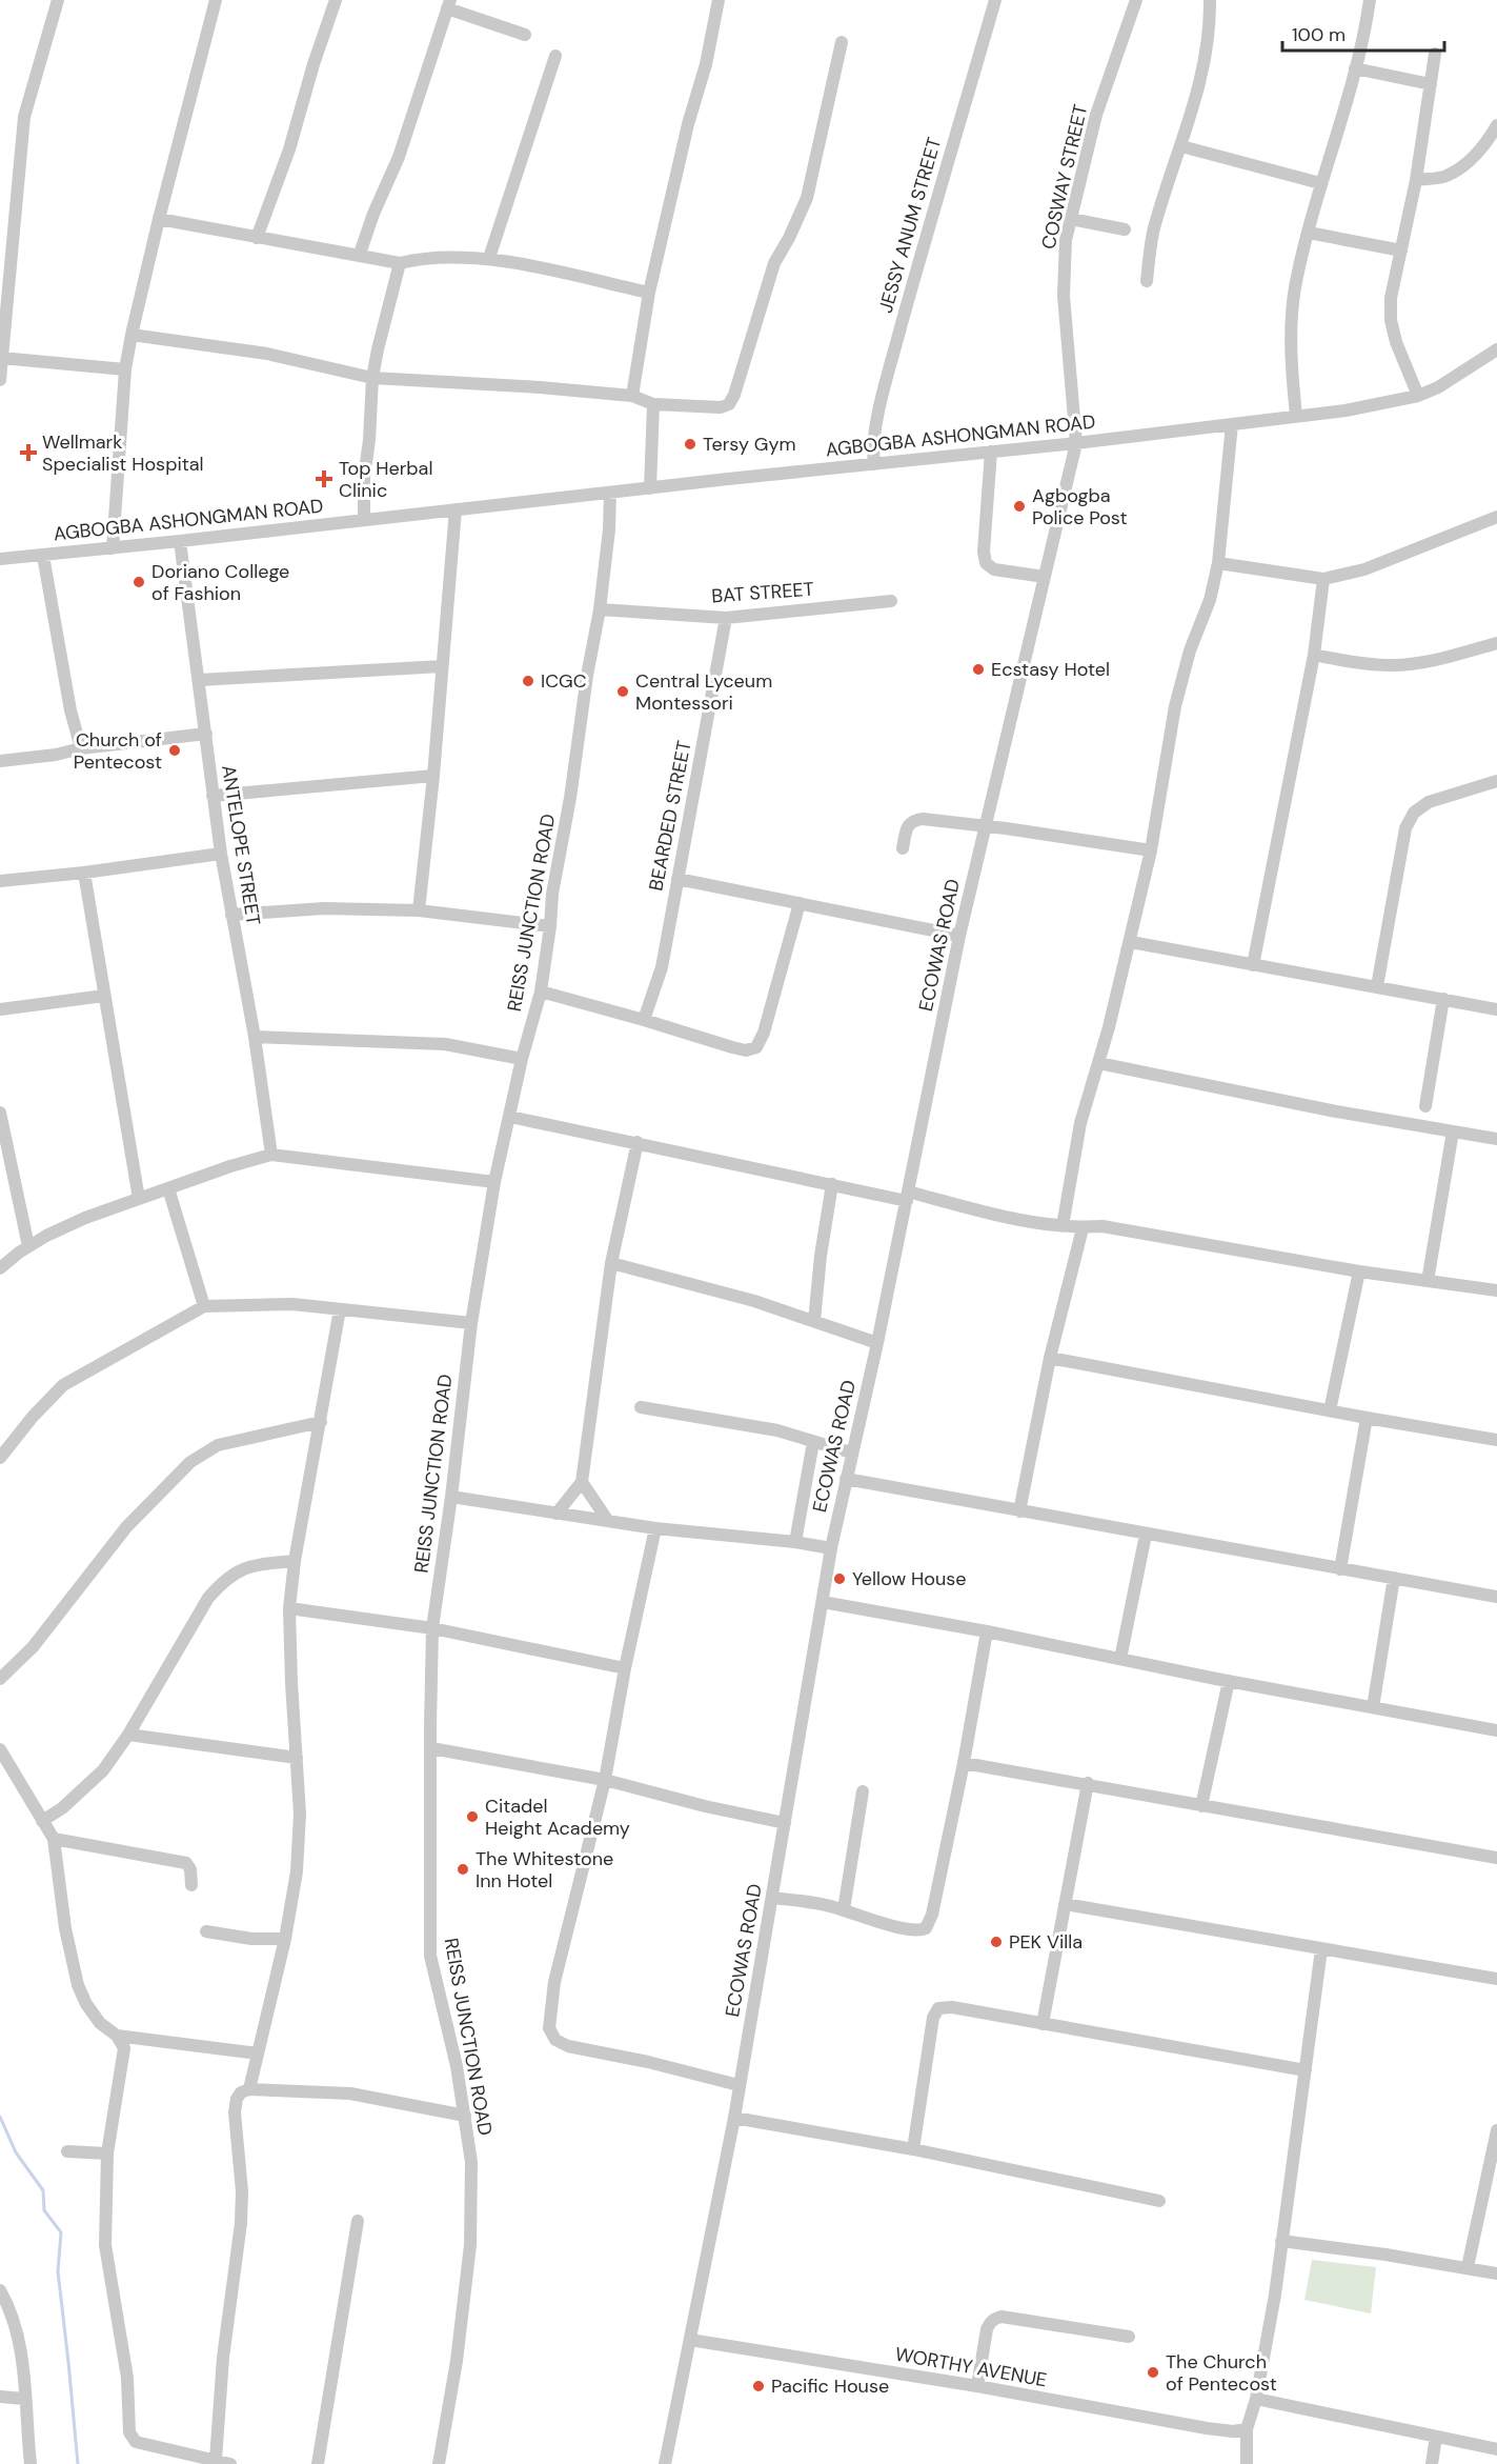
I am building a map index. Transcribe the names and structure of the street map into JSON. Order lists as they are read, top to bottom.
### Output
{
  "streets": {
    "street": [
      "COSWAY STREET",
      "JESSY ANUM STREET",
      "AGBOGBA ASHONGMAN ROAD",
      "BAT STREET",
      "BEARDED STREET",
      "ANTELOPE STREET",
      "REISS JUNCTION ROAD",
      "ECOWAS ROAD",
      "WORTHY AVENUE"
    ]
  },
  "crossings": [
    ["COSWAY STREET", "AGBOGBA ASHONGMAN ROAD"],
    ["COSWAY STREET", "ECOWAS ROAD"],
    ["JESSY ANUM STREET", "AGBOGBA ASHONGMAN ROAD"],
    ["AGBOGBA ASHONGMAN ROAD", "ANTELOPE STREET"],
    ["AGBOGBA ASHONGMAN ROAD", "REISS JUNCTION ROAD"],
    ["AGBOGBA ASHONGMAN ROAD", "ECOWAS ROAD"],
    ["BAT STREET", "BEARDED STREET"],
    ["BAT STREET", "REISS JUNCTION ROAD"],
    ["ECOWAS ROAD", "WORTHY AVENUE"]
  ],
  "places": {
    "other": [
      "Tersy Gym",
      "Agbogba Police Post",
      "Doriano College of Fashion",
      "Ecstasy Hotel",
      "ICGC",
      "Central Lyceum Montessori",
      "Church of Pentecost",
      "Yellow House",
      "Citadel Height Academy",
      "The Whitestone Inn Hotel",
      "PEK Villa",
      "The Church of Pentecost",
      "Pacific House"
    ],
    "health": ["Wellmark Specialist Hospital", "Top Herbal Clinic"]
  },
  "scale_bar": "100 m"
}
